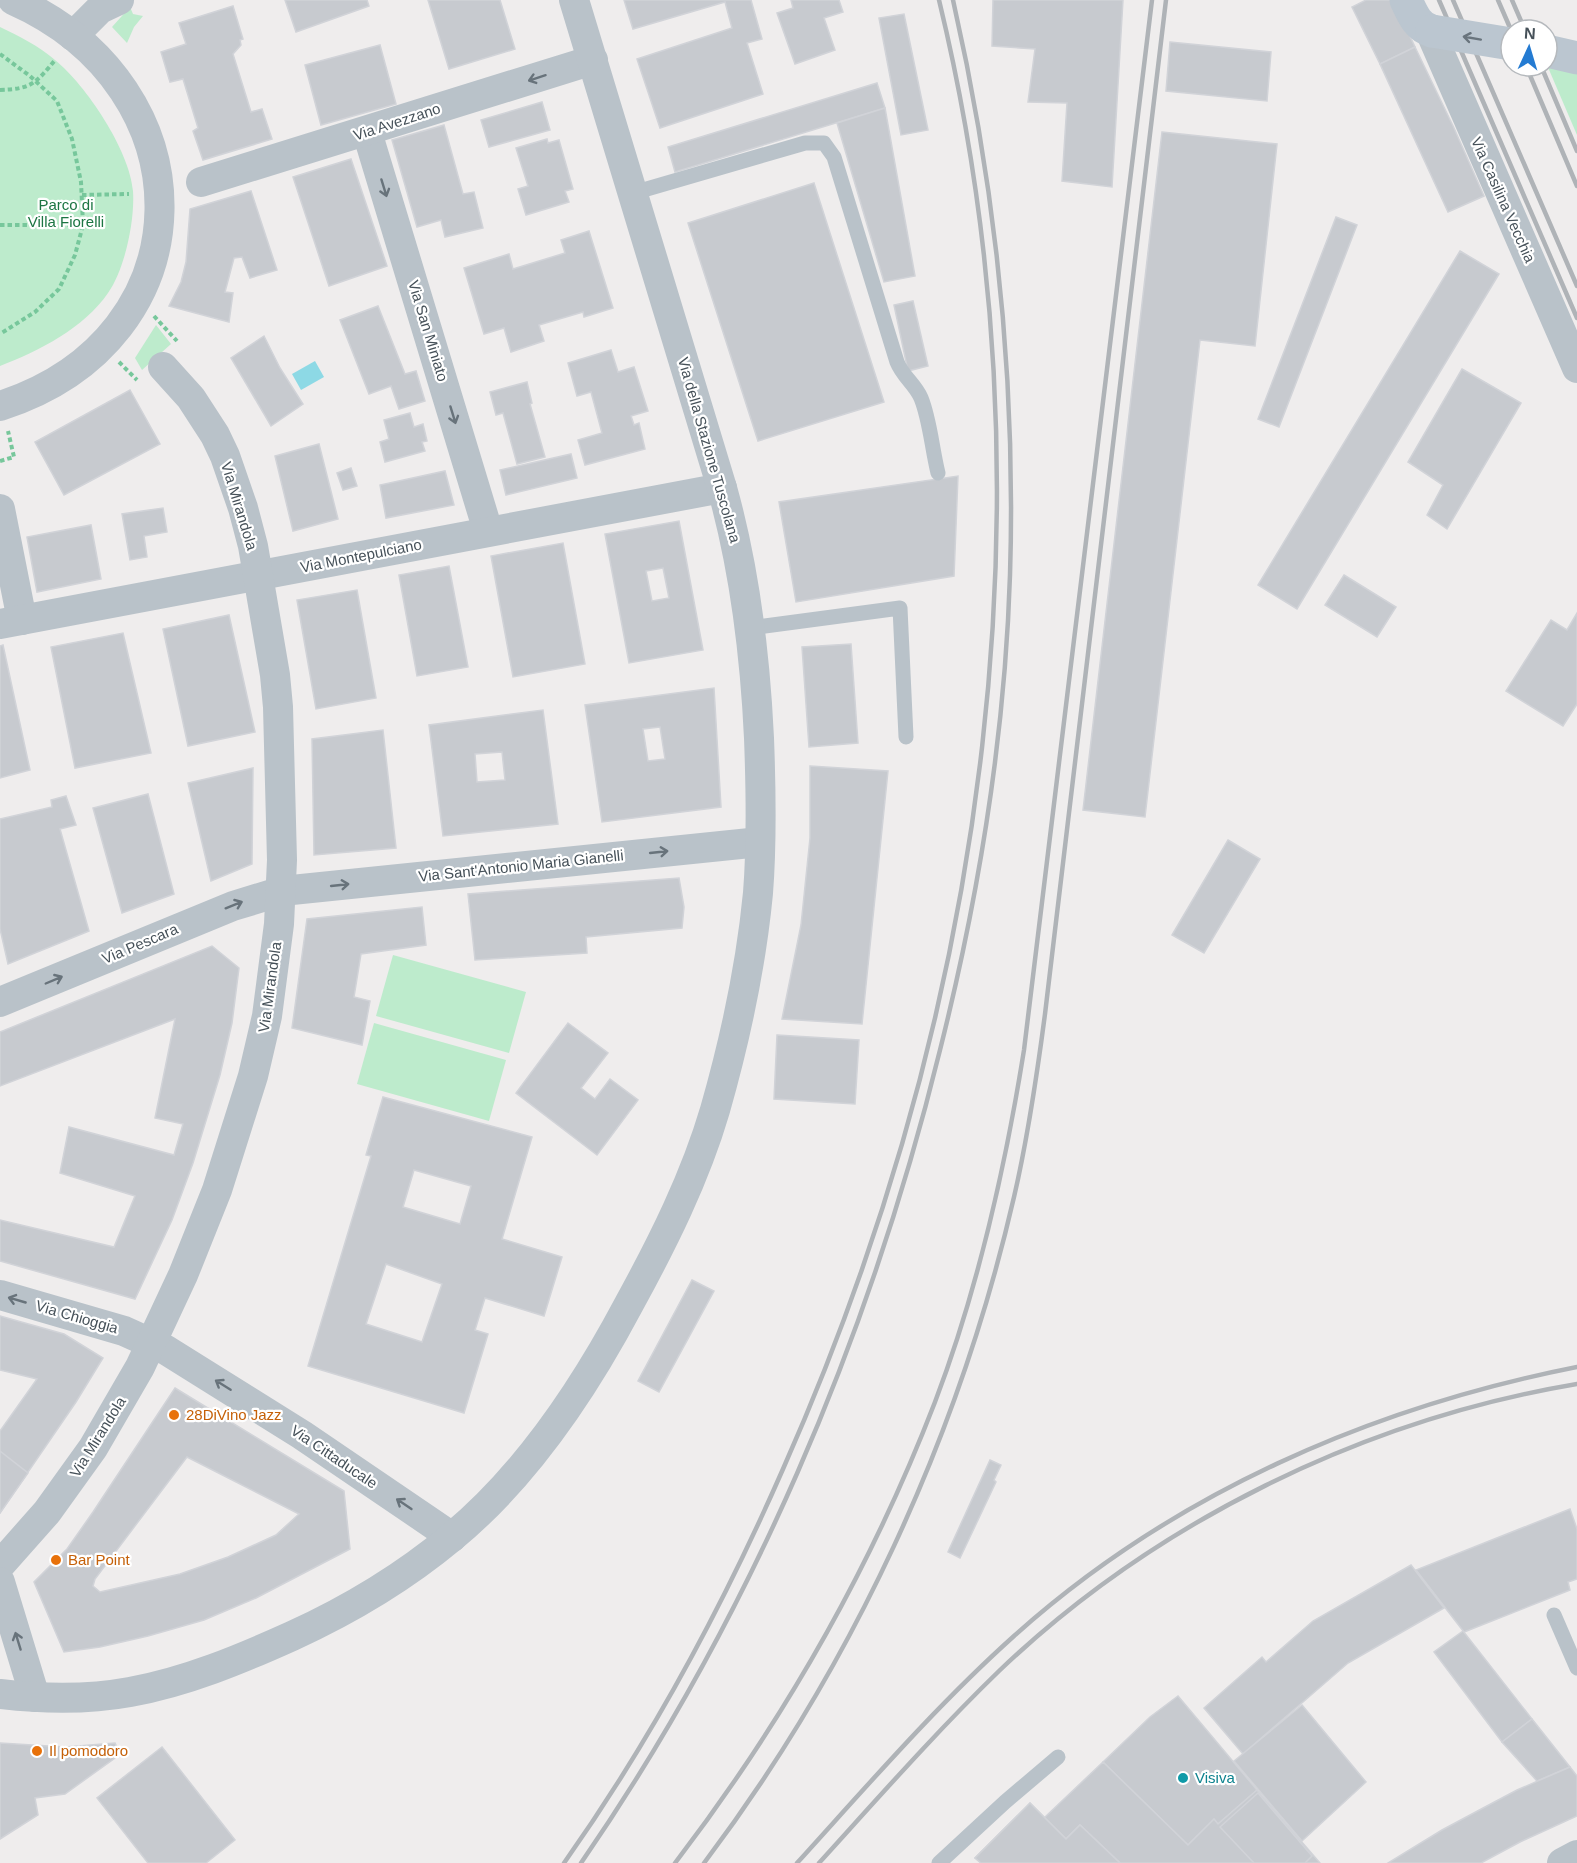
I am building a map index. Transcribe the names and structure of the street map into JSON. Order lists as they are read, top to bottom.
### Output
{
  "streets": {
    "street": [
      "Via Avezzano",
      "Via Casilina Vecchia",
      "Via San Miniato",
      "Via della Stazione Tuscolana",
      "Via Mirandola",
      "Via Montepulciano",
      "Via Sant'Antonio Maria Gianelli",
      "Via Pescara",
      "Via Chioggia",
      "Via Cittaducale"
    ]
  },
  "crossings": [
    ["Via Avezzano", "Via San Miniato"],
    ["Via Avezzano", "Via della Stazione Tuscolana"],
    ["Via San Miniato", "Via Montepulciano"],
    ["Via della Stazione Tuscolana", "Via Montepulciano"],
    ["Via della Stazione Tuscolana", "Via Sant'Antonio Maria Gianelli"],
    ["Via della Stazione Tuscolana", "Via Cittaducale"],
    ["Via Mirandola", "Via Montepulciano"],
    ["Via Mirandola", "Via Sant'Antonio Maria Gianelli"],
    ["Via Mirandola", "Via Pescara"],
    ["Via Mirandola", "Via Chioggia"],
    ["Via Mirandola", "Via Cittaducale"],
    ["Via Sant'Antonio Maria Gianelli", "Via Pescara"],
    ["Via Chioggia", "Via Cittaducale"]
  ],
  "one_way": [
    "Via Avezzano",
    "Via San Miniato",
    "Via Sant'Antonio Maria Gianelli",
    "Via Pescara",
    "Via Chioggia",
    "Via Cittaducale"
  ],
  "parks": ["Parco di Villa Fiorelli"],
  "places": [
    "28DiVino Jazz",
    "Bar Point",
    "Il pomodoro",
    "Visiva"
  ],
  "north": "top"
}
